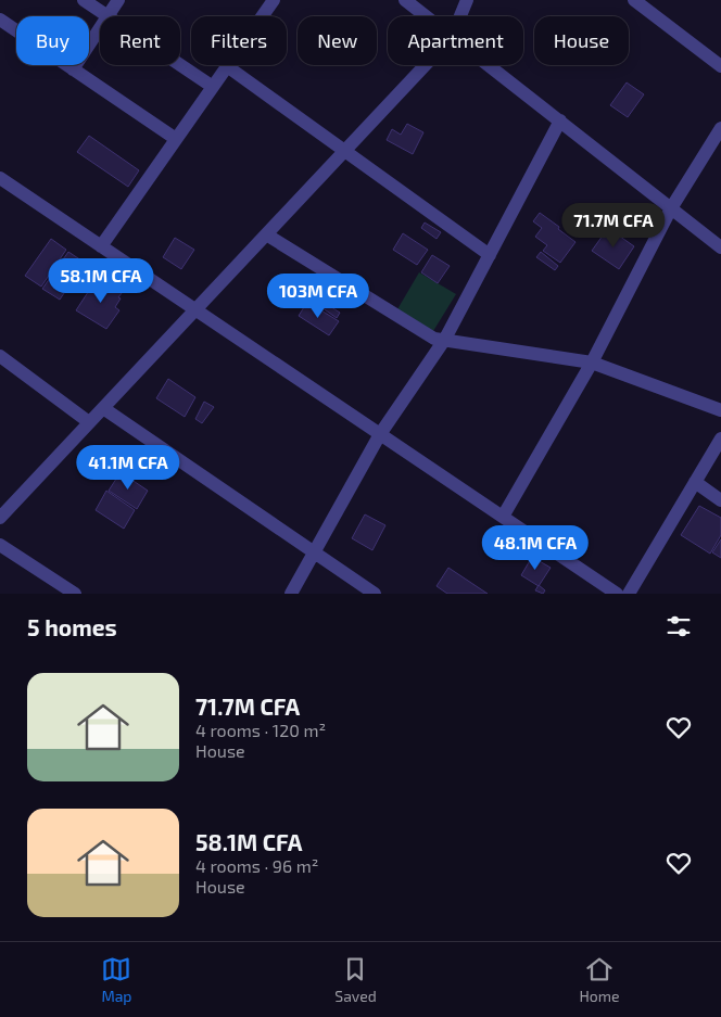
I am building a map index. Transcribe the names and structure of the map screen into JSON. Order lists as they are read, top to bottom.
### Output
{
  "page": {
    "chip": [
      "Buy",
      "Rent",
      "Filters",
      "New",
      "Apartment",
      "House"
    ],
    "price": [
      "71.7M CFA",
      "58.1M CFA",
      "103M CFA",
      "41.1M CFA",
      "48.1M CFA"
    ],
    "heading": "5 homes",
    "list": [
      {
        "name": "71.7M CFA",
        "note": "4 rooms · 120 m² · House"
      },
      {
        "name": "58.1M CFA",
        "note": "4 rooms · 96 m² · House"
      }
    ],
    "tabs": ["Map", "Saved", "Home"]
  }
}
